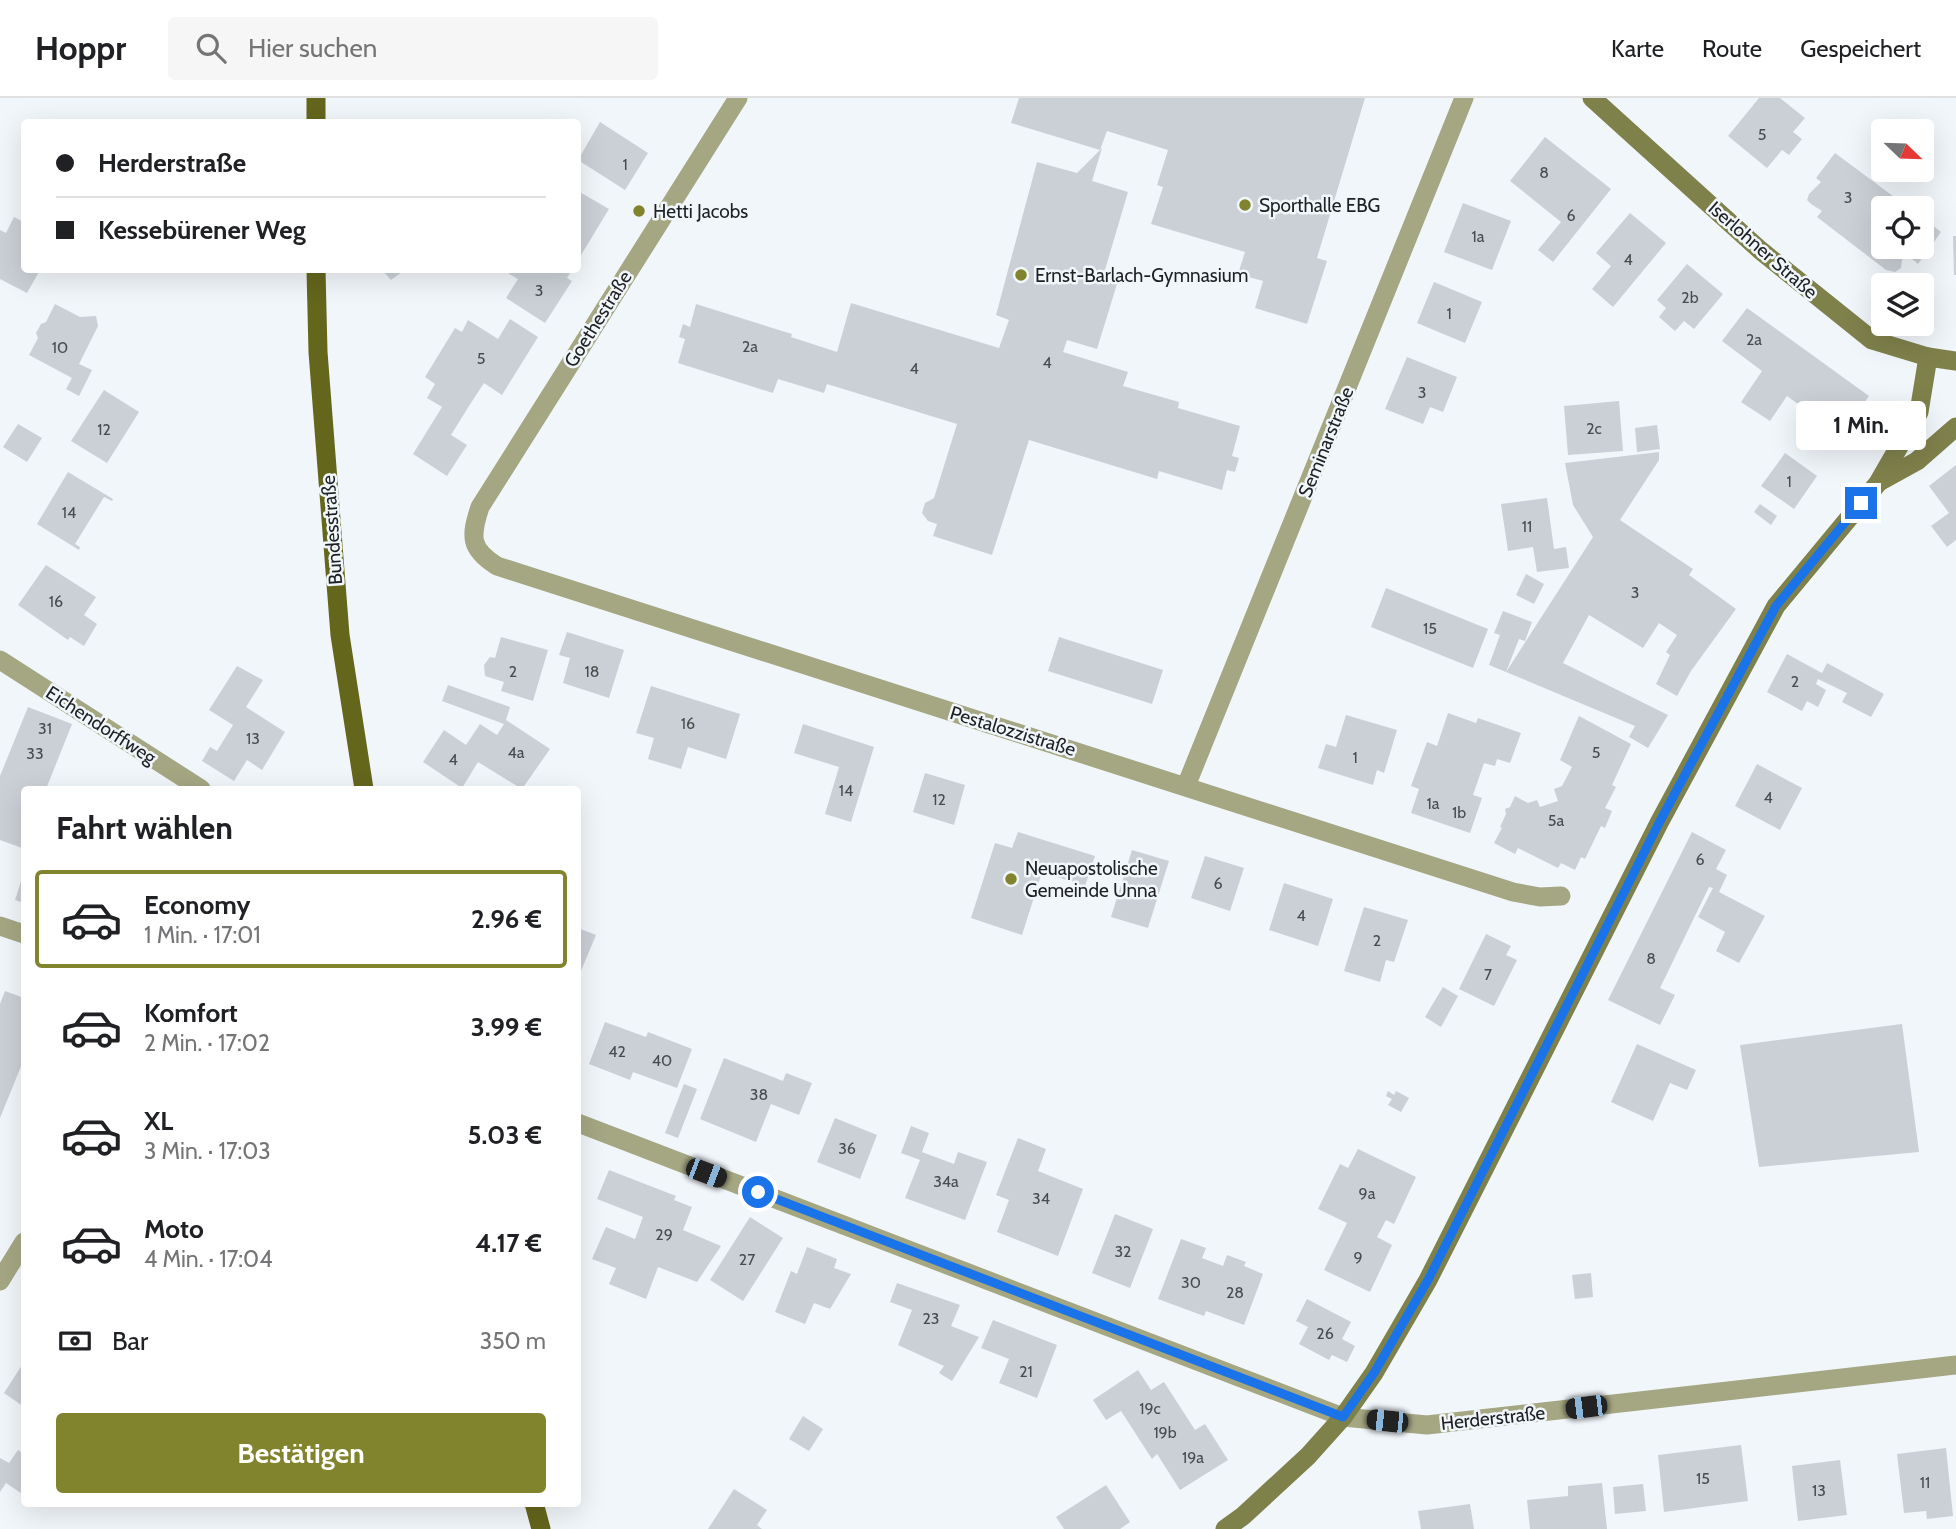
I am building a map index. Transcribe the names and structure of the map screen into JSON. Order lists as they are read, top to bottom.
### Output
{
  "streets": {
    "main road": ["Iserlohner Straße", "Bundesstraße"],
    "street": [
      "Goethestraße",
      "Seminarstraße",
      "Eichendorffweg",
      "Pestalozzistraße",
      "Herderstraße"
    ]
  },
  "crossings": [
    ["Goethestraße", "Pestalozzistraße"],
    ["Seminarstraße", "Pestalozzistraße"]
  ],
  "places": [
    "Sporthalle EBG",
    "Hetti Jacobs",
    "Ernst-Barlach-Gymnasium",
    "Neuapostolische Gemeinde Unna"
  ],
  "house_numbers": [
    "5",
    "1",
    "8",
    "3",
    "6",
    "1a",
    "4",
    "3",
    "2b",
    "1",
    "2a",
    "2a",
    "10",
    "5",
    "4",
    "4",
    "3",
    "2c",
    "12",
    "1",
    "14",
    "11",
    "3",
    "16",
    "15",
    "2",
    "18",
    "2",
    "16",
    "31",
    "13",
    "4a",
    "5",
    "33",
    "1",
    "4",
    "14",
    "4",
    "12",
    "1a",
    "1b",
    "5a",
    "6",
    "6",
    "4",
    "2",
    "8",
    "7",
    "42",
    "40",
    "38",
    "36",
    "34a",
    "9a",
    "34",
    "29",
    "32",
    "9",
    "27",
    "30",
    "28",
    "23",
    "26",
    "21",
    "19c",
    "19b",
    "19a",
    "15",
    "11",
    "13"
  ],
  "north": "bottom right",
  "page": {
    "header": "Hoppr",
    "search": "Hier suchen",
    "nav": ["Karte", "Route", "Gespeichert"],
    "banner": ["Herderstraße", "Kessebürener Weg"],
    "bubble": "1 Min.",
    "heading": "Fahrt wählen",
    "list": [
      {
        "name": "Economy",
        "note": "1 Min. · 17:01",
        "value": "2.96 €"
      },
      {
        "name": "Komfort",
        "note": "2 Min. · 17:02",
        "value": "3.99 €"
      },
      {
        "name": "XL",
        "note": "3 Min. · 17:03",
        "value": "5.03 €"
      },
      {
        "name": "Moto",
        "note": "4 Min. · 17:04",
        "value": "4.17 €"
      }
    ],
    "pay": ["Bar", "350 m"],
    "buttons": "Bestätigen"
  }
}
